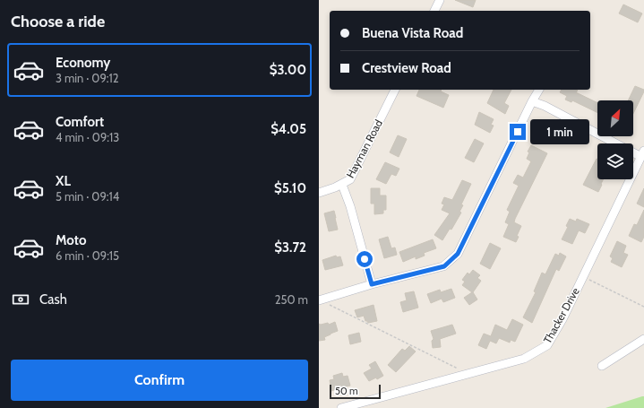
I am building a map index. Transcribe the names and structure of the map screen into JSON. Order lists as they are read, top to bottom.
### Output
{
  "streets": {
    "street": ["Hayman Road", "Thacker Drive"]
  },
  "scale_bar": "50 m",
  "north": "top right",
  "page": {
    "heading": "Choose a ride",
    "banner": ["Buena Vista Road", "Crestview Road"],
    "list": [
      {
        "name": "Economy",
        "note": "3 min · 09:12",
        "value": "$3.00"
      },
      {
        "name": "Comfort",
        "note": "4 min · 09:13",
        "value": "$4.05"
      },
      {
        "name": "XL",
        "note": "5 min · 09:14",
        "value": "$5.10"
      },
      {
        "name": "Moto",
        "note": "6 min · 09:15",
        "value": "$3.72"
      }
    ],
    "bubble": "1 min",
    "pay": ["Cash", "250 m"],
    "buttons": "Confirm",
    "scale": "50 m"
  }
}
